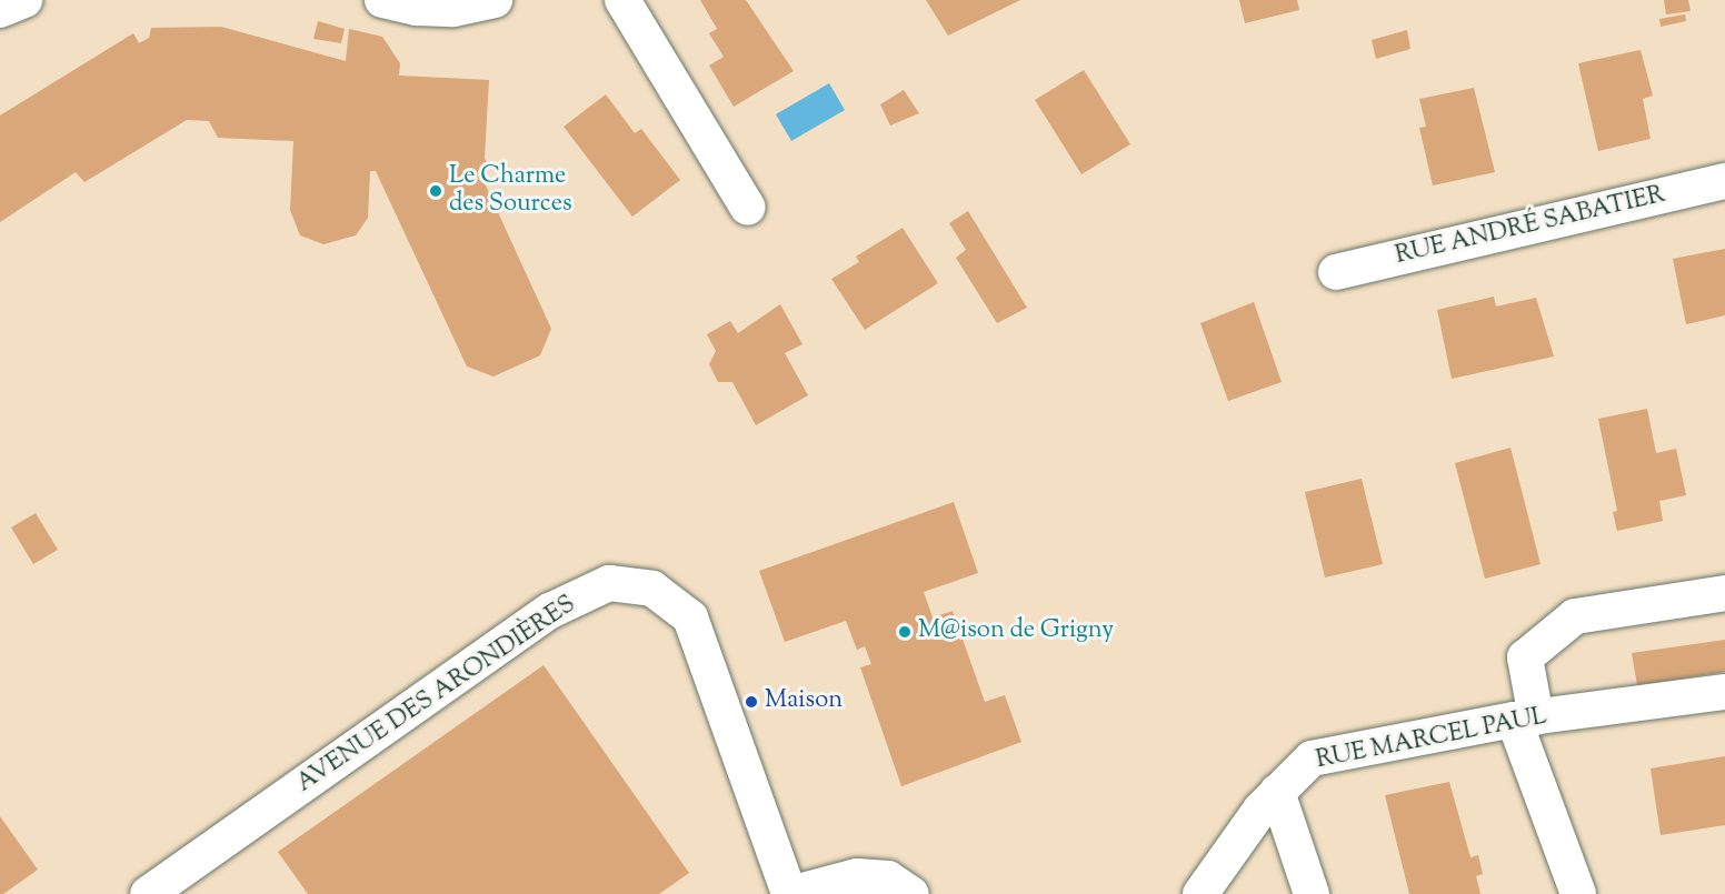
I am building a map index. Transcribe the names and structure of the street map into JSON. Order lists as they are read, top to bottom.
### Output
{
  "streets": {
    "street": ["RUE ANDRÉ SABATIER", "AVENUE DES ARONDIÈRES", "RUE MARCEL PAUL"]
  },
  "places": ["Le Charme des Sources", "M@ison de Grigny", "Maison"]
}
